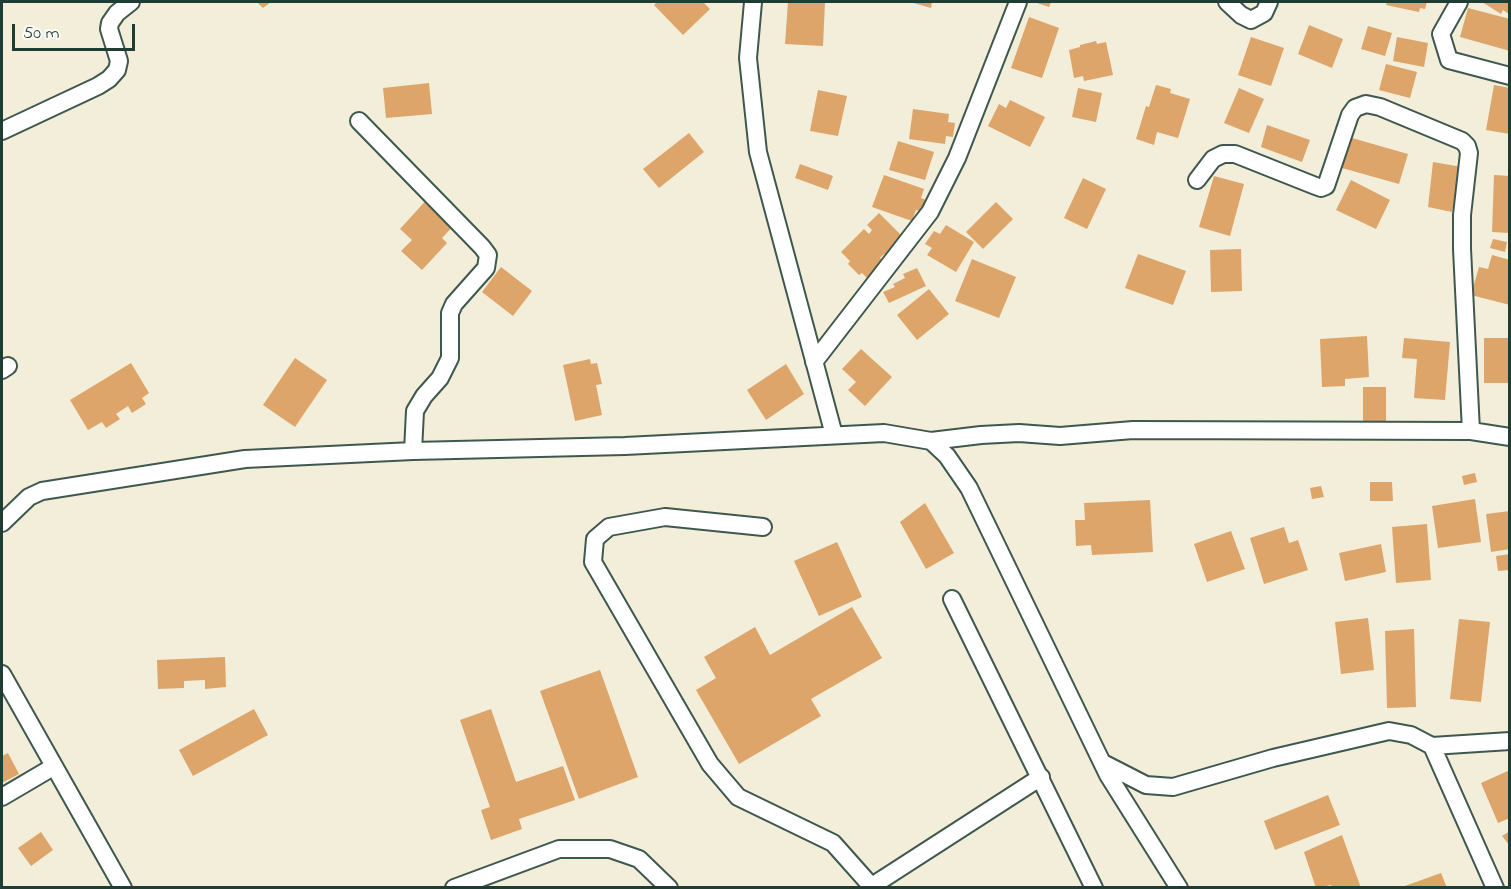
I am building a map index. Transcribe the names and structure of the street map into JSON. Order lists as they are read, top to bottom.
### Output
{
  "scale_bar": "50 m"
}
